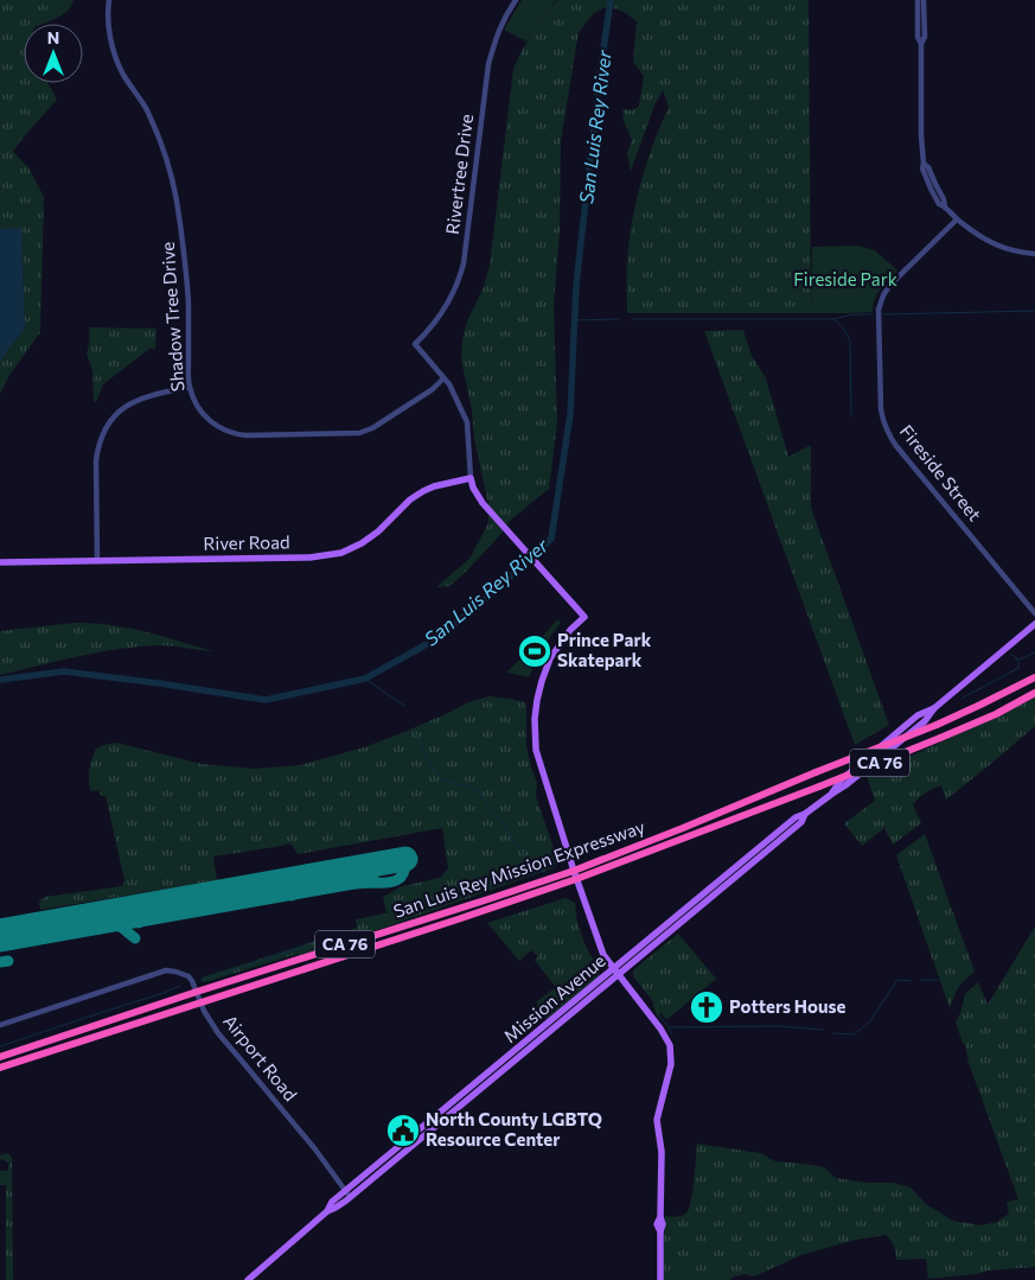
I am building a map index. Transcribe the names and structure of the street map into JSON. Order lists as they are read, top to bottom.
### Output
{
  "streets": {
    "highway": ["CA 76", "San Luis Rey Mission Expressway"],
    "main road": ["River Road", "Mission Avenue"],
    "street": [
      "Rivertree Drive",
      "Shadow Tree Drive",
      "Fireside Street",
      "Airport Road"
    ]
  },
  "crossings": [
    ["Rivertree Drive", "Shadow Tree Drive"],
    ["San Luis Rey Mission Expressway", "Airport Road"],
    ["Mission Avenue", "Airport Road"]
  ],
  "water": ["San Luis Rey River"],
  "parks": ["Fireside Park"],
  "places": {
    "sports": ["Prince Park Skatepark"],
    "church": ["Potters House"],
    "public building": ["North County LGBTQ Resource Center"]
  },
  "north": "top"
}
